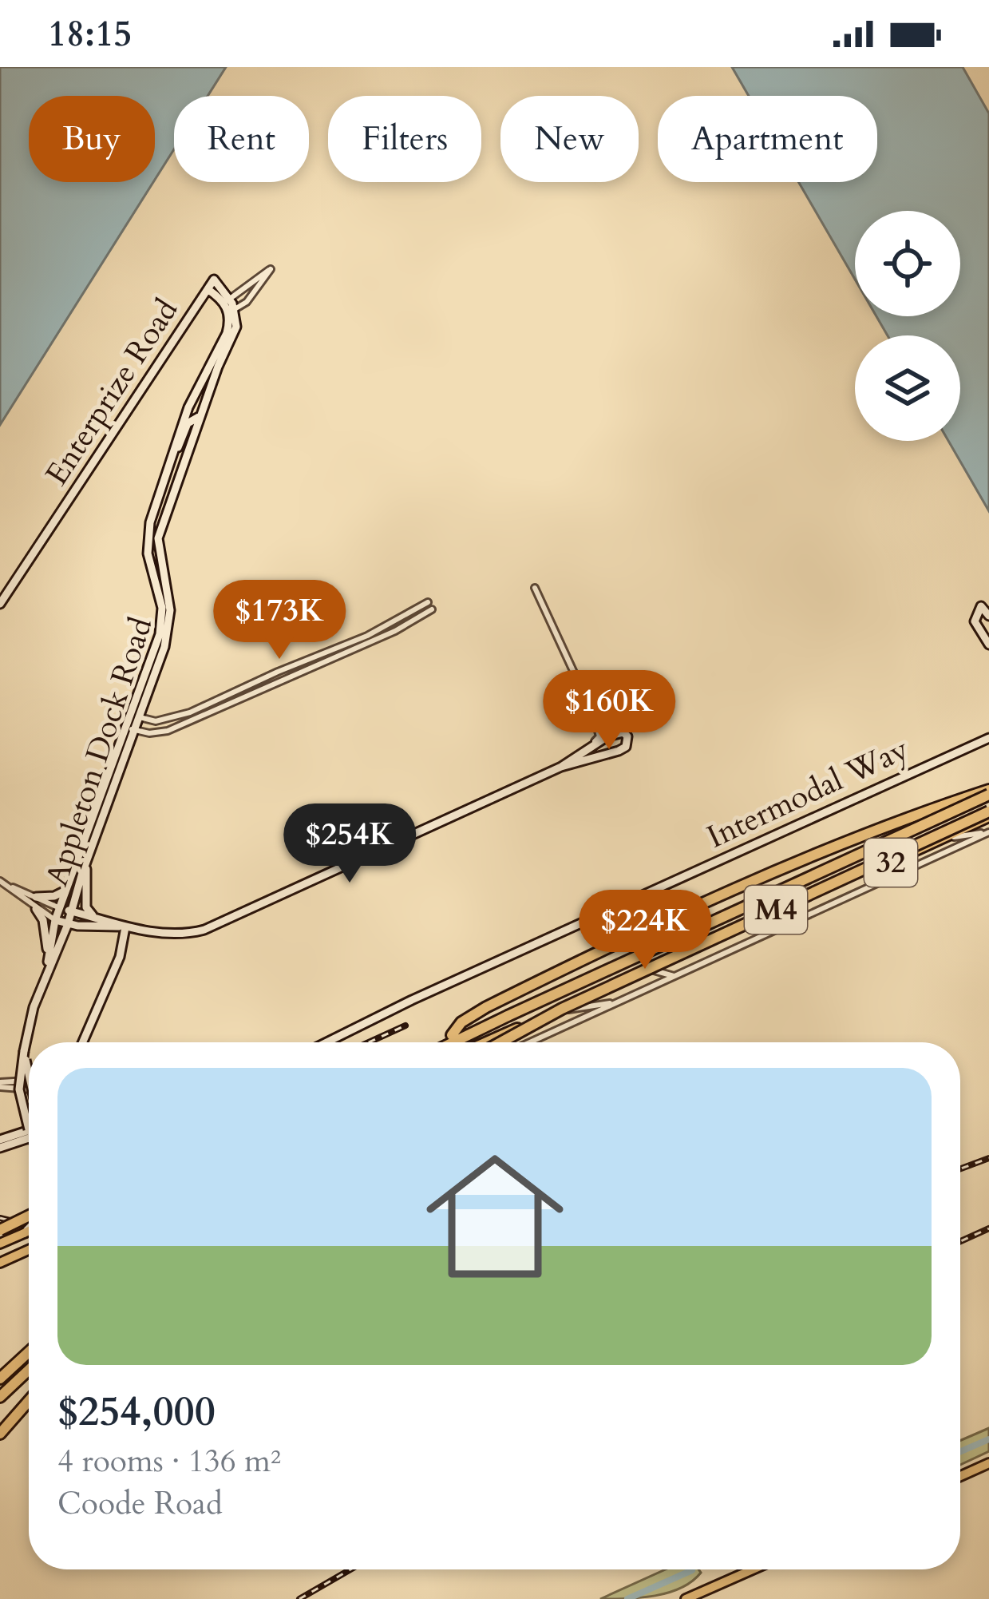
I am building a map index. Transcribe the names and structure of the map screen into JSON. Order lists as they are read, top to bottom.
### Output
{
  "streets": {
    "highway": ["M4"],
    "main road": ["32"],
    "street": ["Enterprize Road", "Appleton Dock Road", "Intermodal Way"]
  },
  "crossings": [
    ["Enterprize Road", "Appleton Dock Road"],
    ["32", "M4"]
  ],
  "page": {
    "status": "18:15",
    "chip": [
      "Buy",
      "Rent",
      "Filters",
      "New",
      "Apartment"
    ],
    "price": [
      "$173K",
      "$160K",
      "$254K",
      "$224K"
    ],
    "list": [
      {
        "name": "$254,000",
        "note": "4 rooms · 136 m² · Coode Road"
      }
    ]
  }
}
